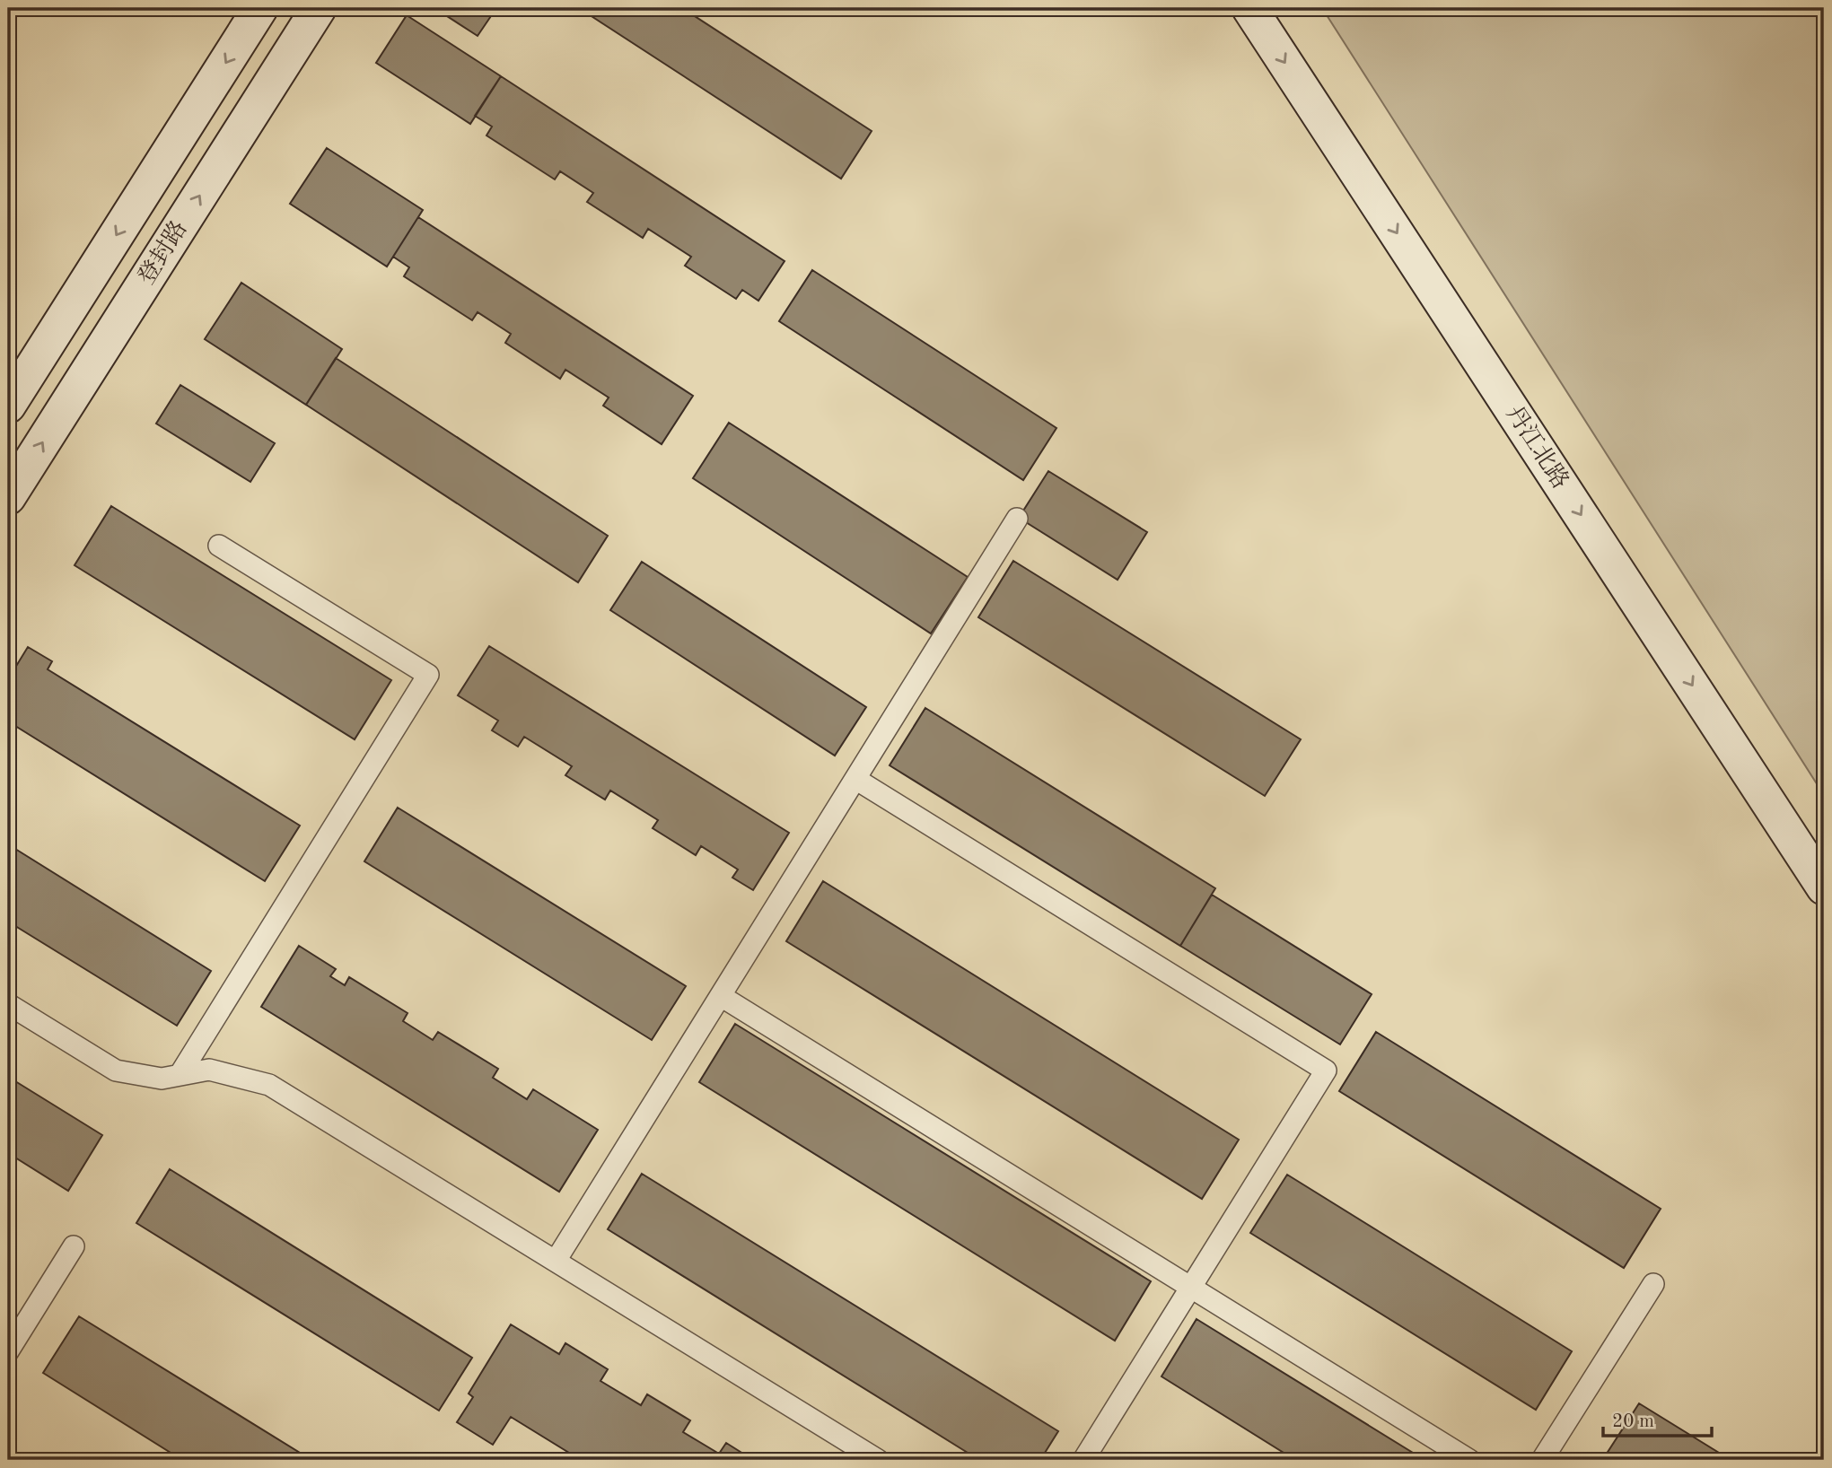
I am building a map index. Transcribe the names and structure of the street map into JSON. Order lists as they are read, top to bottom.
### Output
{
  "streets": {
    "main road": ["登封路", "丹江北路"]
  },
  "one_way": ["丹江北路"],
  "scale_bar": "20 m"
}
